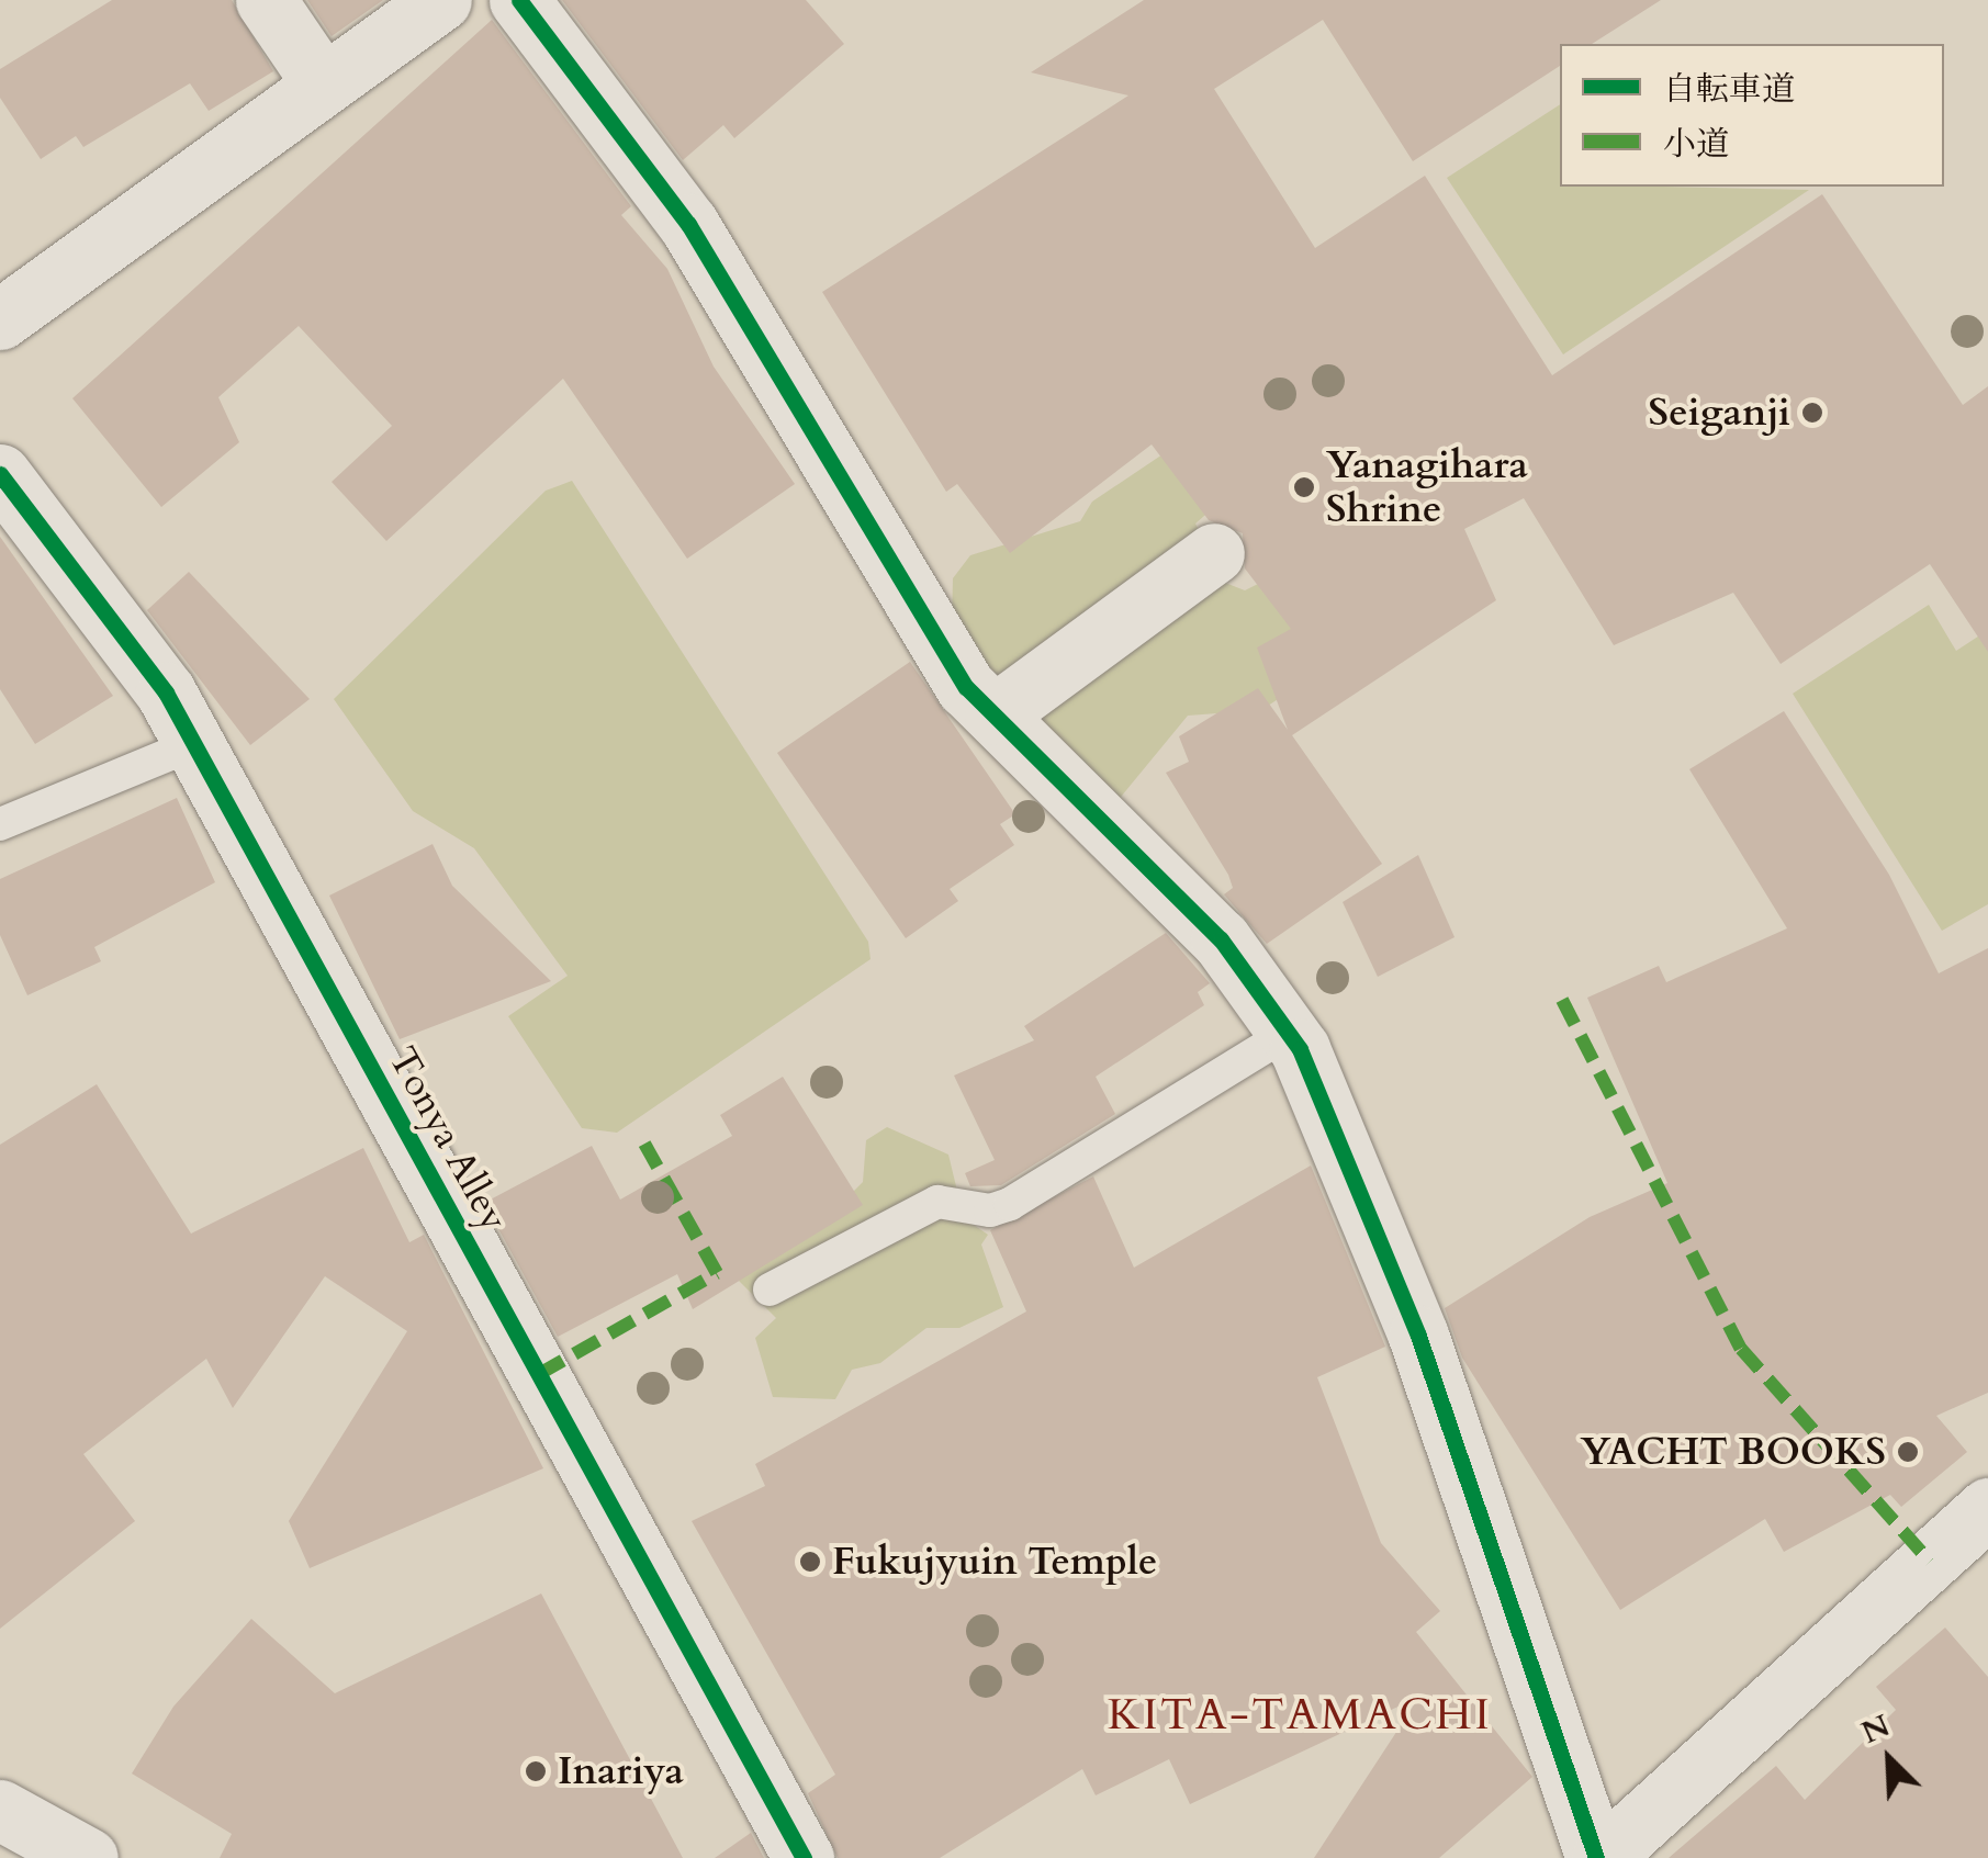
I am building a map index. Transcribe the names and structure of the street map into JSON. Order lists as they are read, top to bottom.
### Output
{
  "streets": {
    "street": ["Tonya Alley"]
  },
  "districts": ["KITA-TAMACHI"],
  "places": [
    "Seiganji",
    "Yanagihara Shrine",
    "YACHT BOOKS",
    "Fukujyuin Temple",
    "Inariya"
  ],
  "legend": ["自転車道", "小道"],
  "north": "top left"
}
